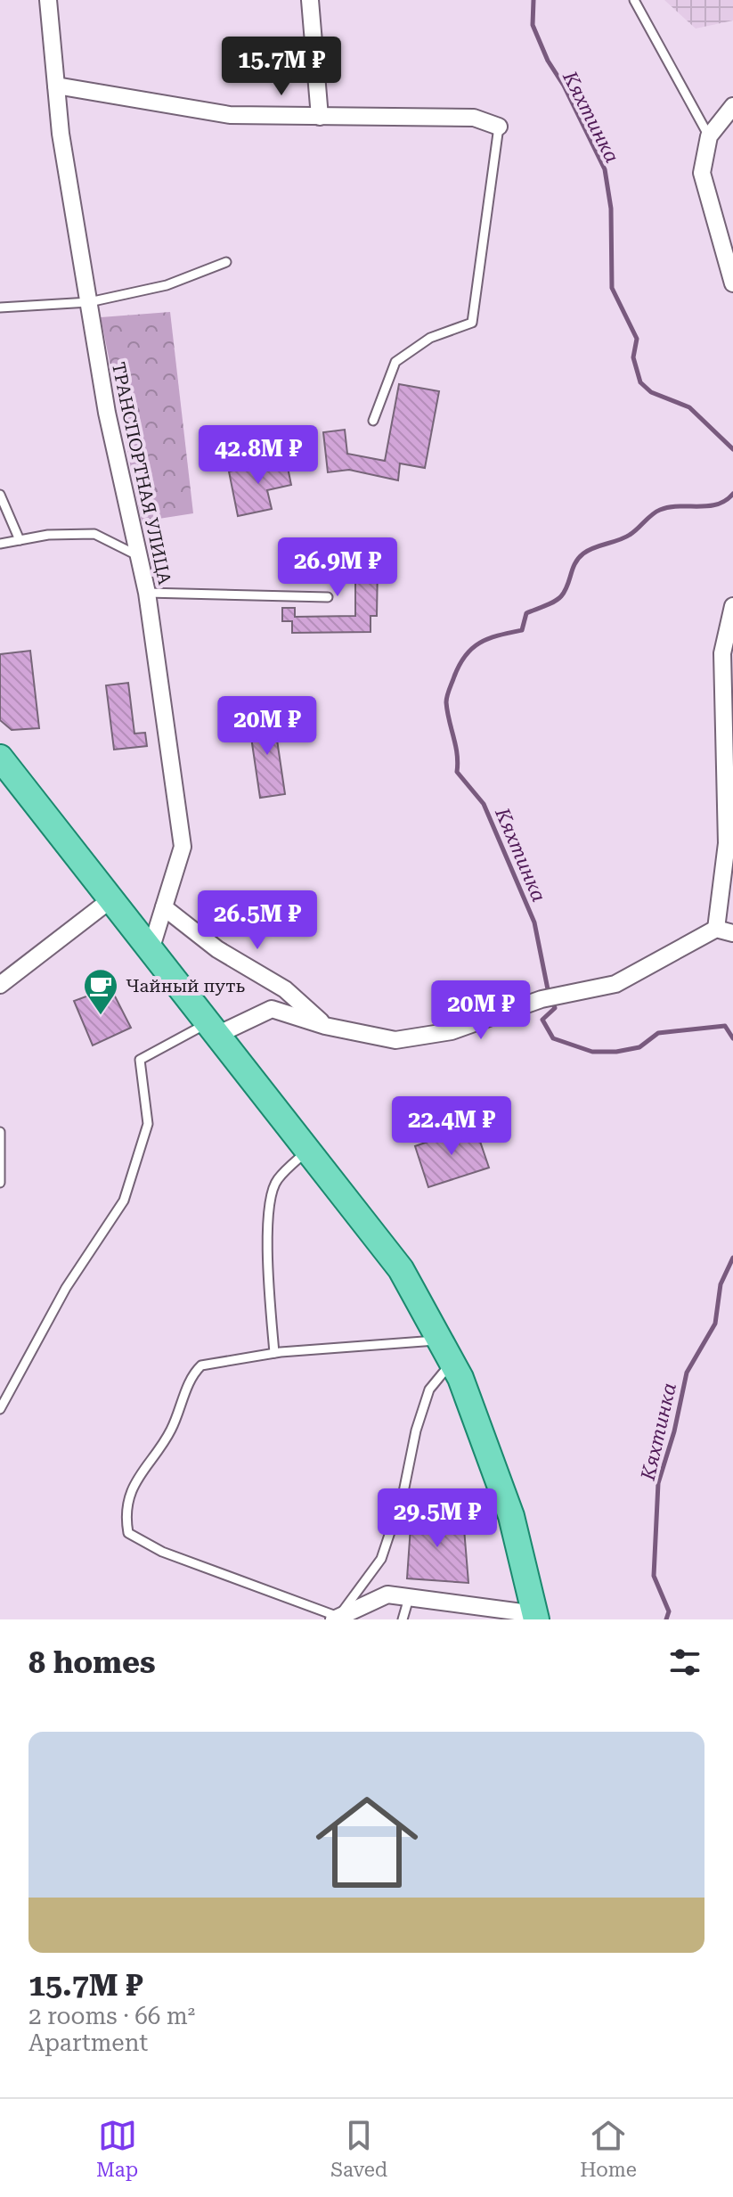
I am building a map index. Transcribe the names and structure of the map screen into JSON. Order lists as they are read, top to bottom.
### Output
{
  "streets": {
    "street": ["ТРАНСПОРТНАЯ УЛИЦА"]
  },
  "water": ["Кяхтинка"],
  "places": {
    "cafe": ["Чайный путь"]
  },
  "page": {
    "price": [
      "15.7M ₽",
      "42.8M ₽",
      "26.9M ₽",
      "20M ₽",
      "26.5M ₽",
      "20M ₽",
      "22.4M ₽",
      "29.5M ₽"
    ],
    "heading": "8 homes",
    "list": [
      {
        "name": "15.7M ₽",
        "note": "2 rooms · 66 m² · Apartment"
      }
    ],
    "tabs": ["Map", "Saved", "Home"]
  }
}
